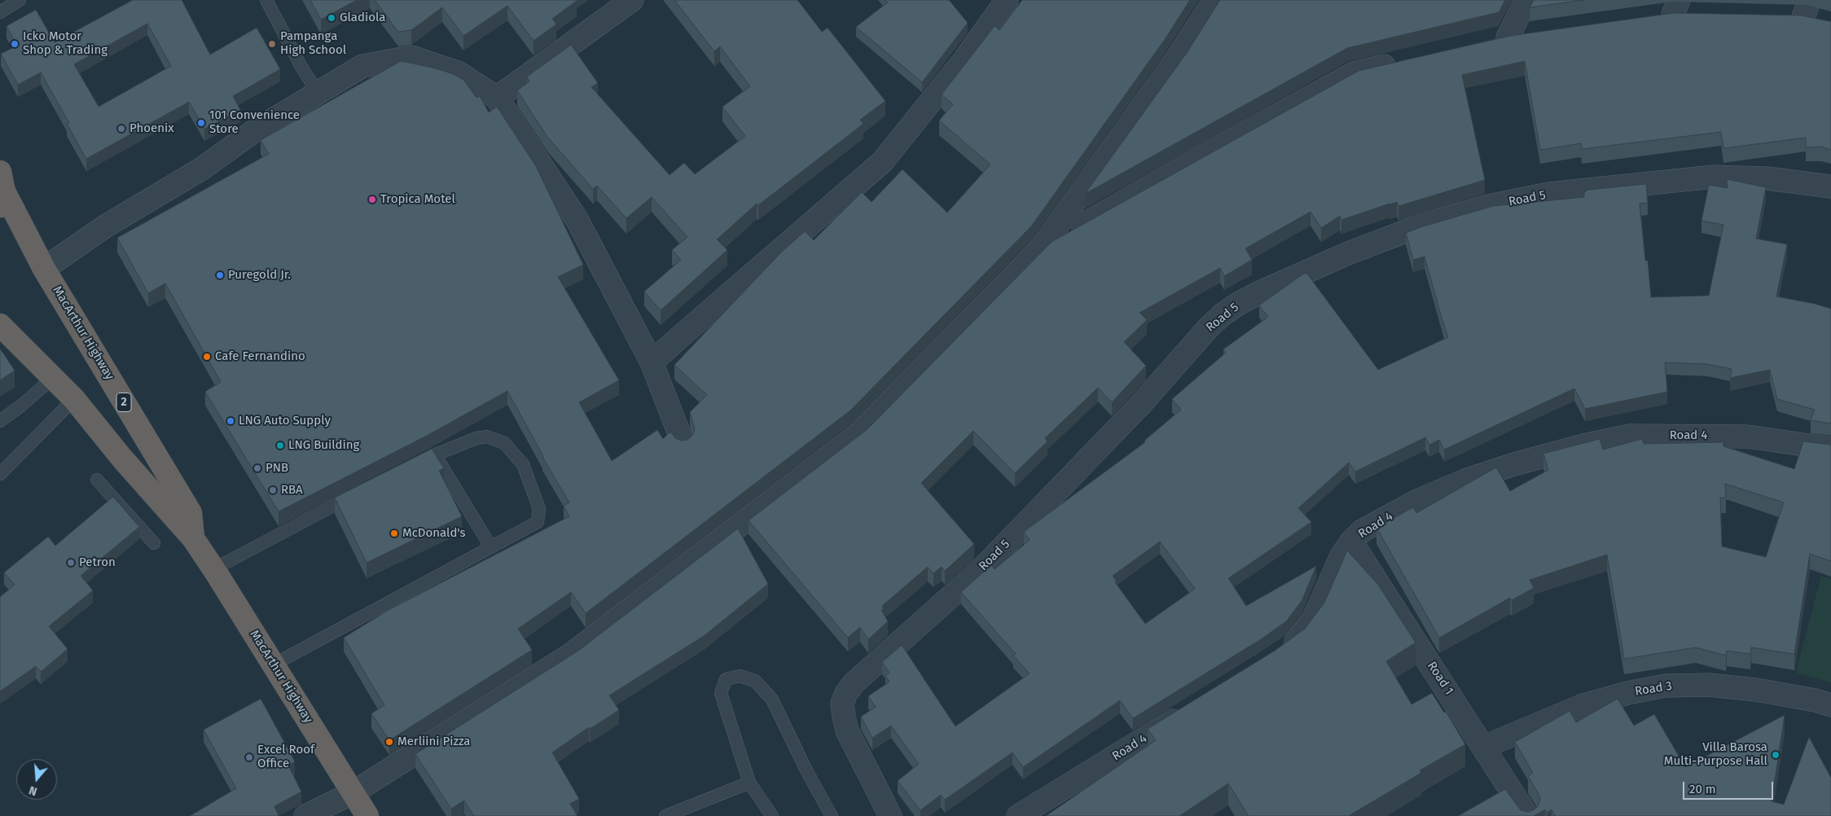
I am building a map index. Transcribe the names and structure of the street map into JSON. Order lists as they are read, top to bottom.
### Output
{
  "streets": {
    "highway": ["MacArthur Highway", "2"],
    "street": [
      "Road 5",
      "Road 4",
      "Road 1",
      "Road 3"
    ]
  },
  "crossings": [
    ["Road 4", "Road 1"],
    ["Road 1", "Road 3"]
  ],
  "places": [
    "Gladiola",
    "Icko Motor Shop & Trading",
    "Pampanga High School",
    "101 Convenience Store",
    "Phoenix",
    "Tropica Motel",
    "Puregold Jr.",
    "Cafe Fernandino",
    "LNG Auto Supply",
    "LNG Building",
    "PNB",
    "RBA",
    "McDonald's",
    "Petron",
    "Merliini Pizza",
    "Villa Barosa Multi-Purpose Hall",
    "Excel Roof Office"
  ],
  "scale_bar": "20 m",
  "north": "bottom"
}
